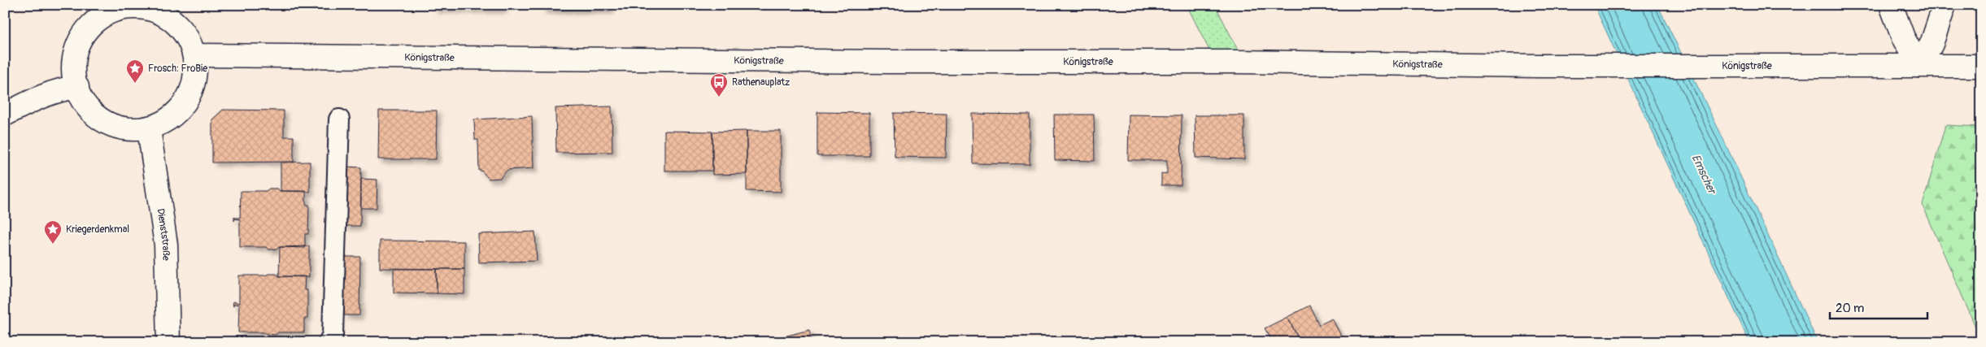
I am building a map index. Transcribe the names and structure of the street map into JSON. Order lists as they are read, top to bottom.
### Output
{
  "streets": {
    "main road": ["Königstraße", "Dienststraße"]
  },
  "crossings": [
    ["Königstraße", "Dienststraße"]
  ],
  "water": ["Emscher"],
  "places": {
    "place": ["Frosch: FroBie", "Kriegerdenkmal"],
    "bus stop": ["Rathenauplatz"]
  },
  "scale_bar": "20 m"
}
